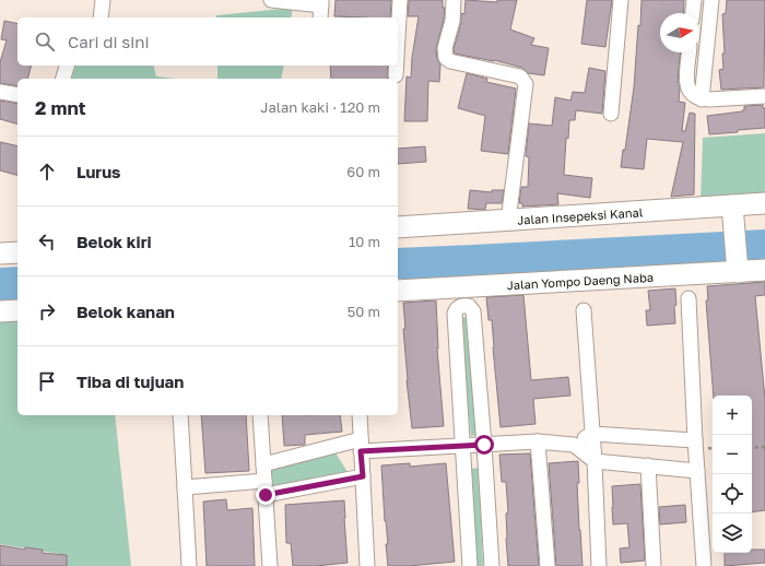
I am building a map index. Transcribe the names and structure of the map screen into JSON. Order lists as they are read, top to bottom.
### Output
{
  "streets": {
    "street": ["Jalan Insepeksi Kanal", "Jalan Yompo Daeng Naba"]
  },
  "north": "right",
  "page": {
    "search": "Cari di sini",
    "heading": ["2 mnt", "Jalan kaki · 120 m"],
    "list": [
      ["Lurus", "60 m"],
      ["Belok kiri", "10 m"],
      ["Belok kanan", "50 m"],
      "Tiba di tujuan"
    ],
    "map_buttons": ["+", "−"]
  }
}
